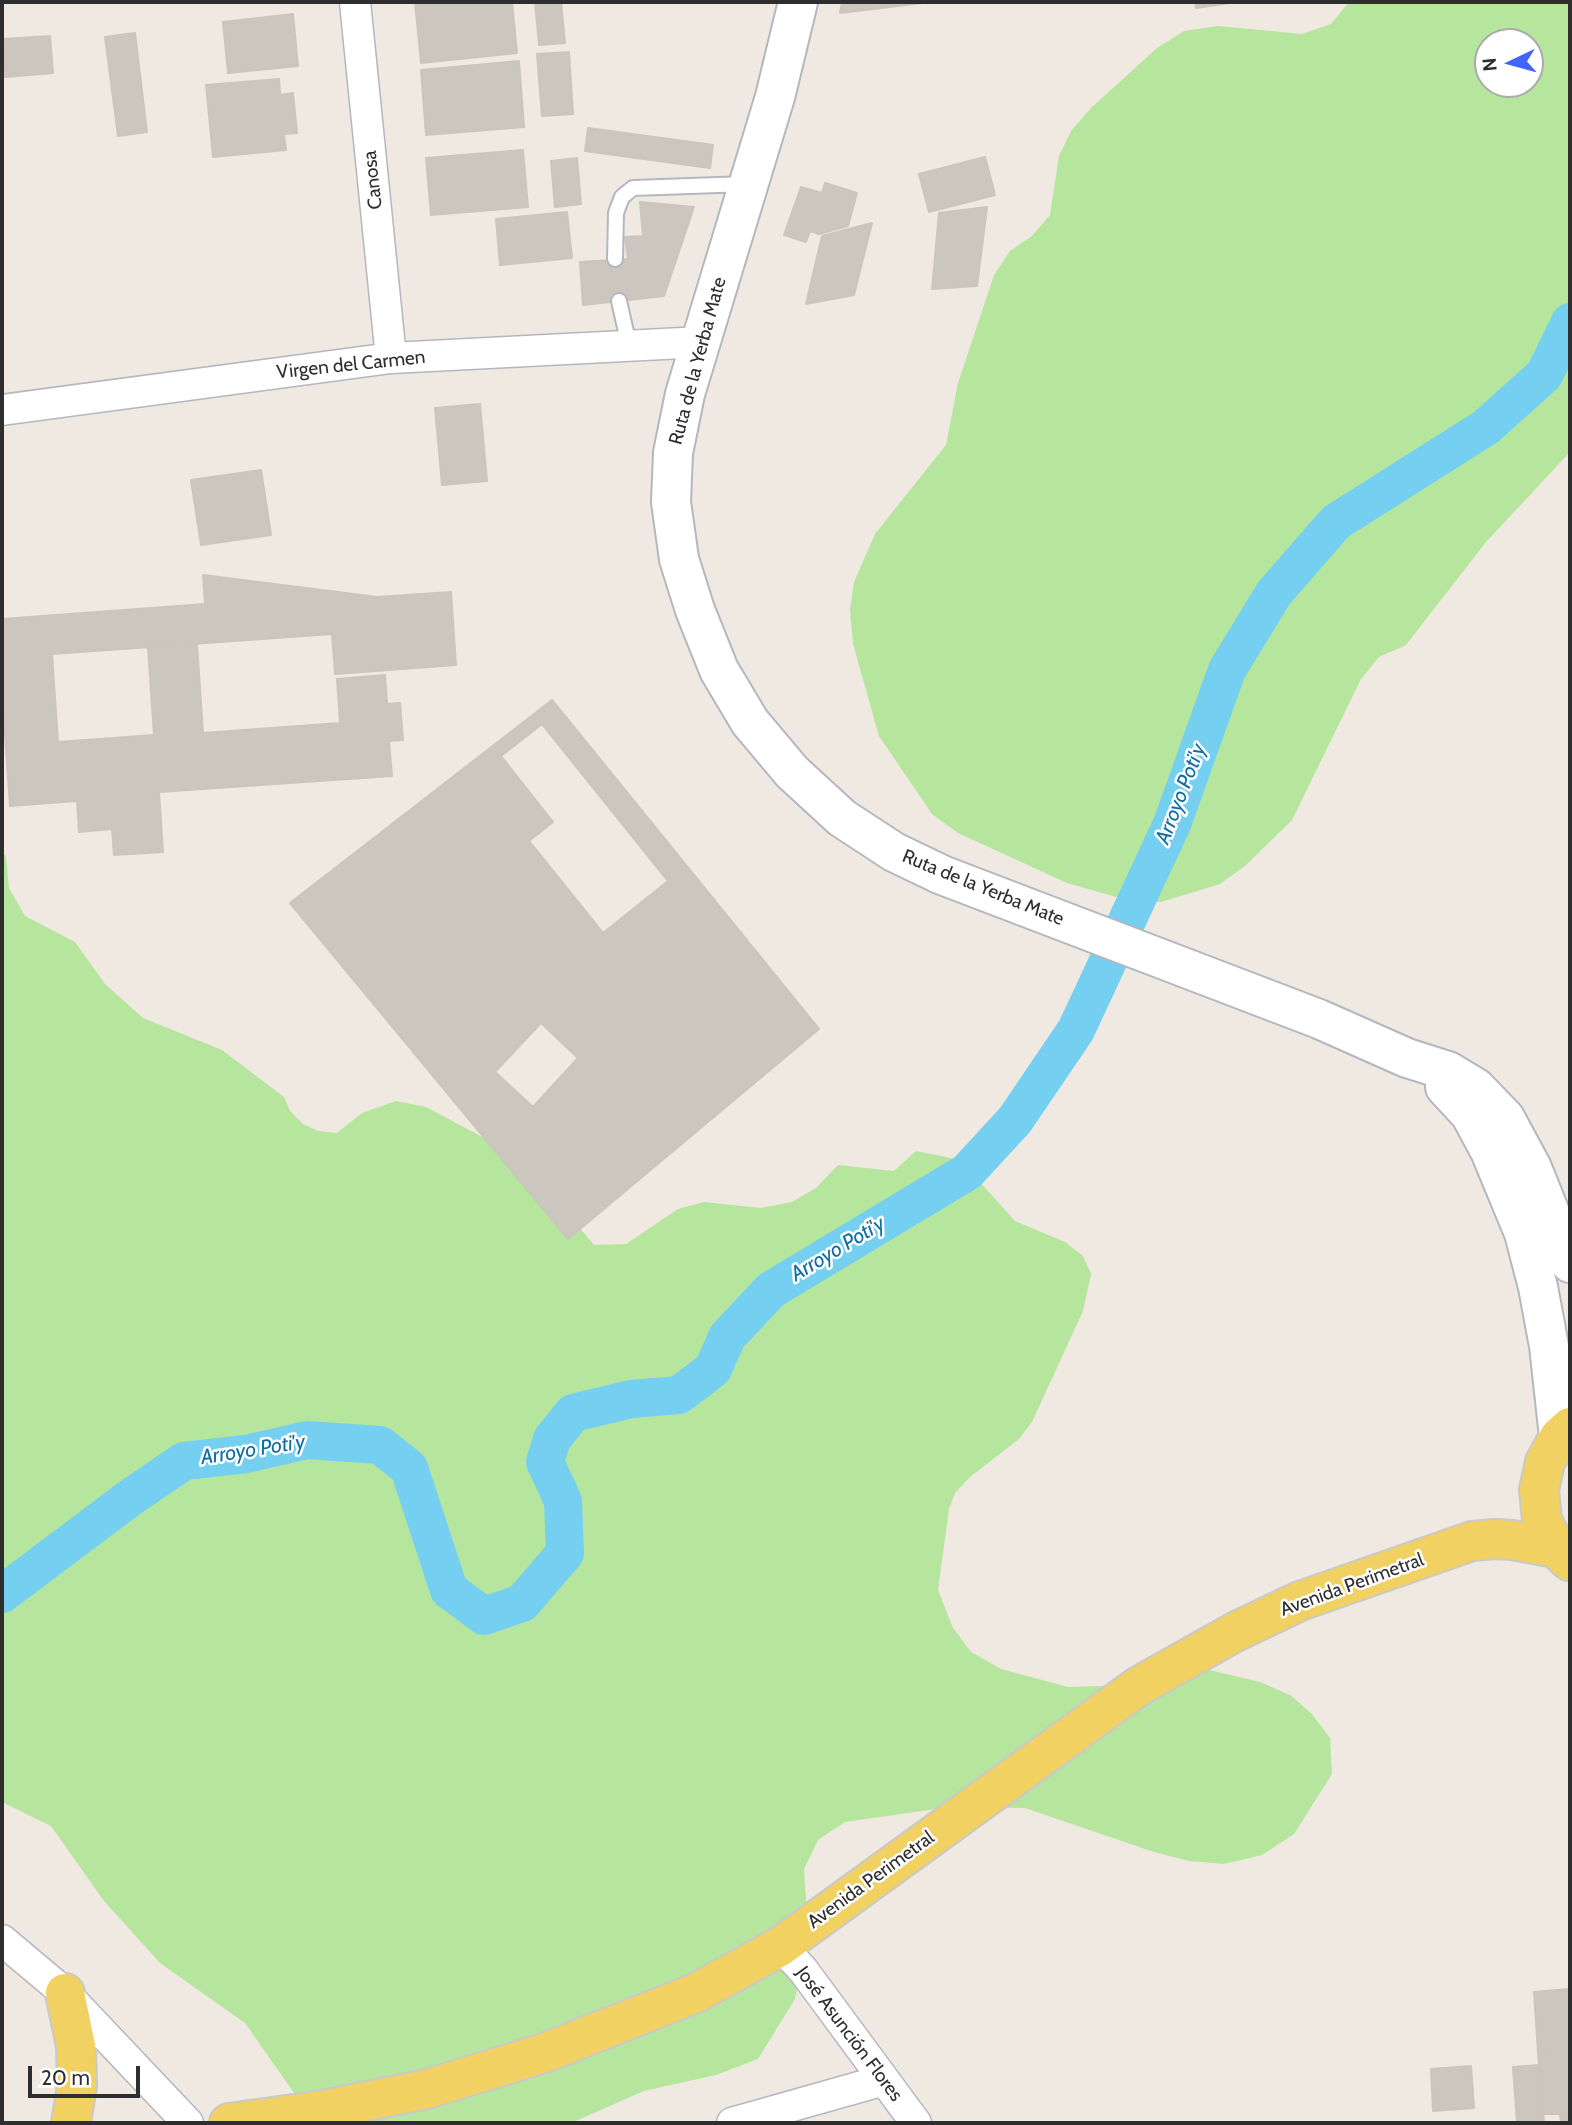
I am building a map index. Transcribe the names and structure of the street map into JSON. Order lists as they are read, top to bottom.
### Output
{
  "streets": {
    "main road": ["Ruta de la Yerba Mate", "Avenida Perimetral"],
    "street": ["Canosa", "Virgen del Carmen", "José Asunción Flores"]
  },
  "crossings": [
    ["Canosa", "Virgen del Carmen"],
    ["Ruta de la Yerba Mate", "Virgen del Carmen"],
    ["Avenida Perimetral", "José Asunción Flores"]
  ],
  "water": ["Arroyo Poti'y"],
  "scale_bar": "20 m",
  "north": "left"
}
